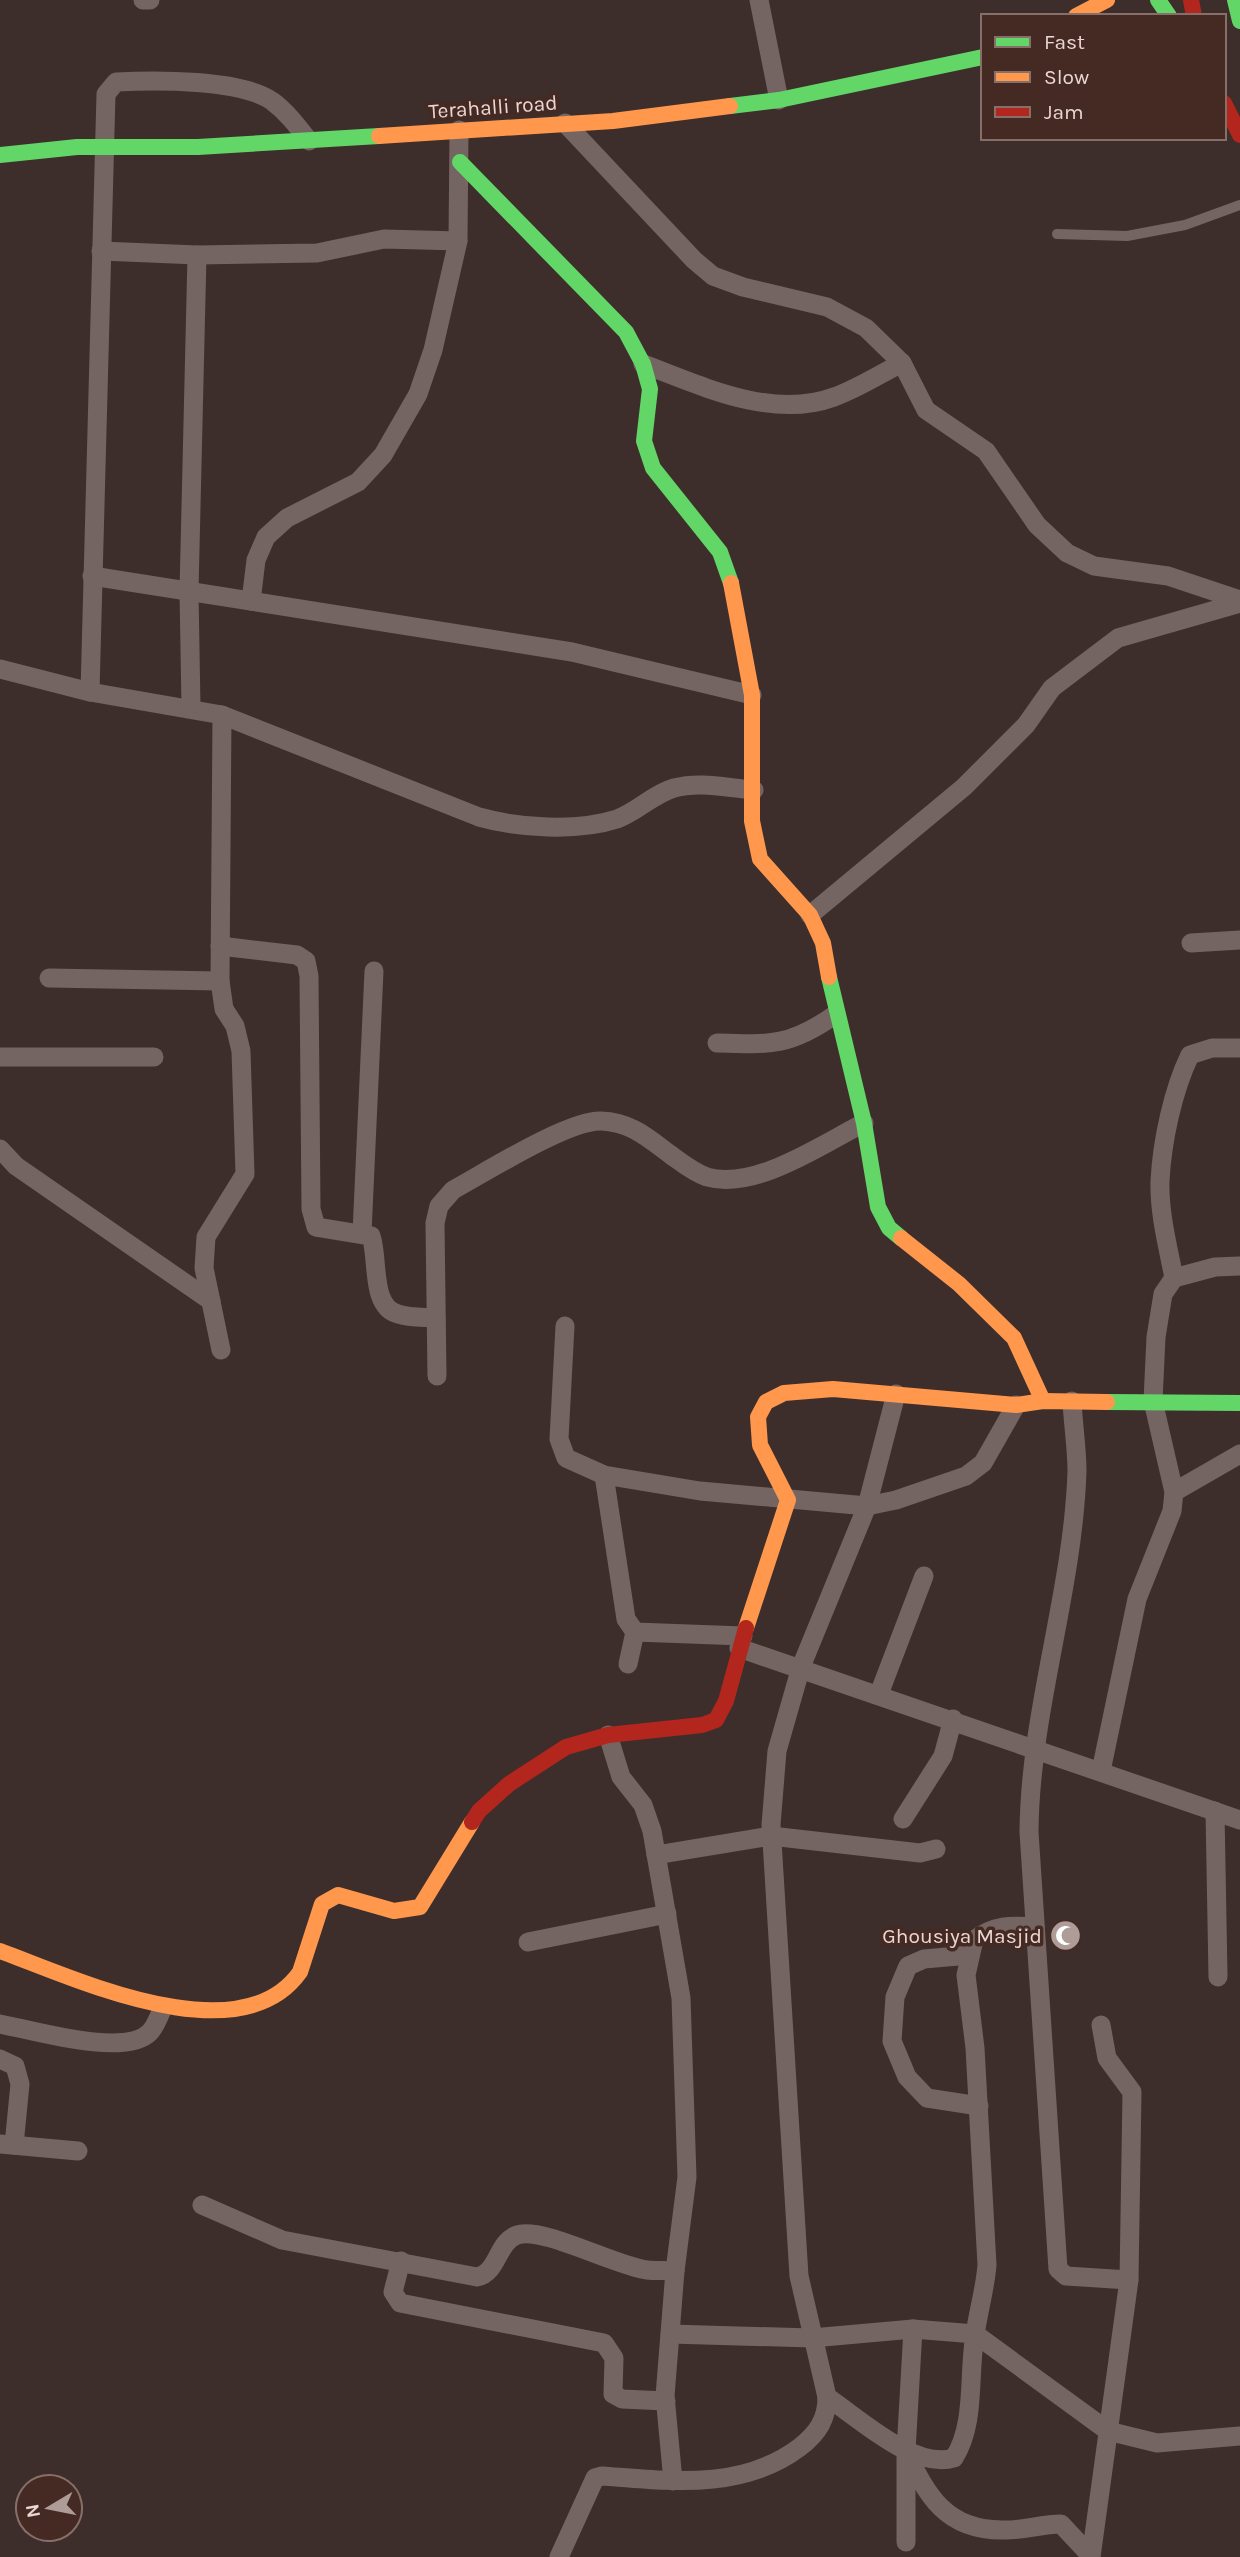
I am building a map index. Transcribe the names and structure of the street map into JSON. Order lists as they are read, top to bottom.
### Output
{
  "streets": {
    "main road": ["Terahalli road"]
  },
  "places": {
    "mosque": ["Ghousiya Masjid"]
  },
  "legend": ["Fast", "Slow", "Jam"],
  "north": "left"
}
